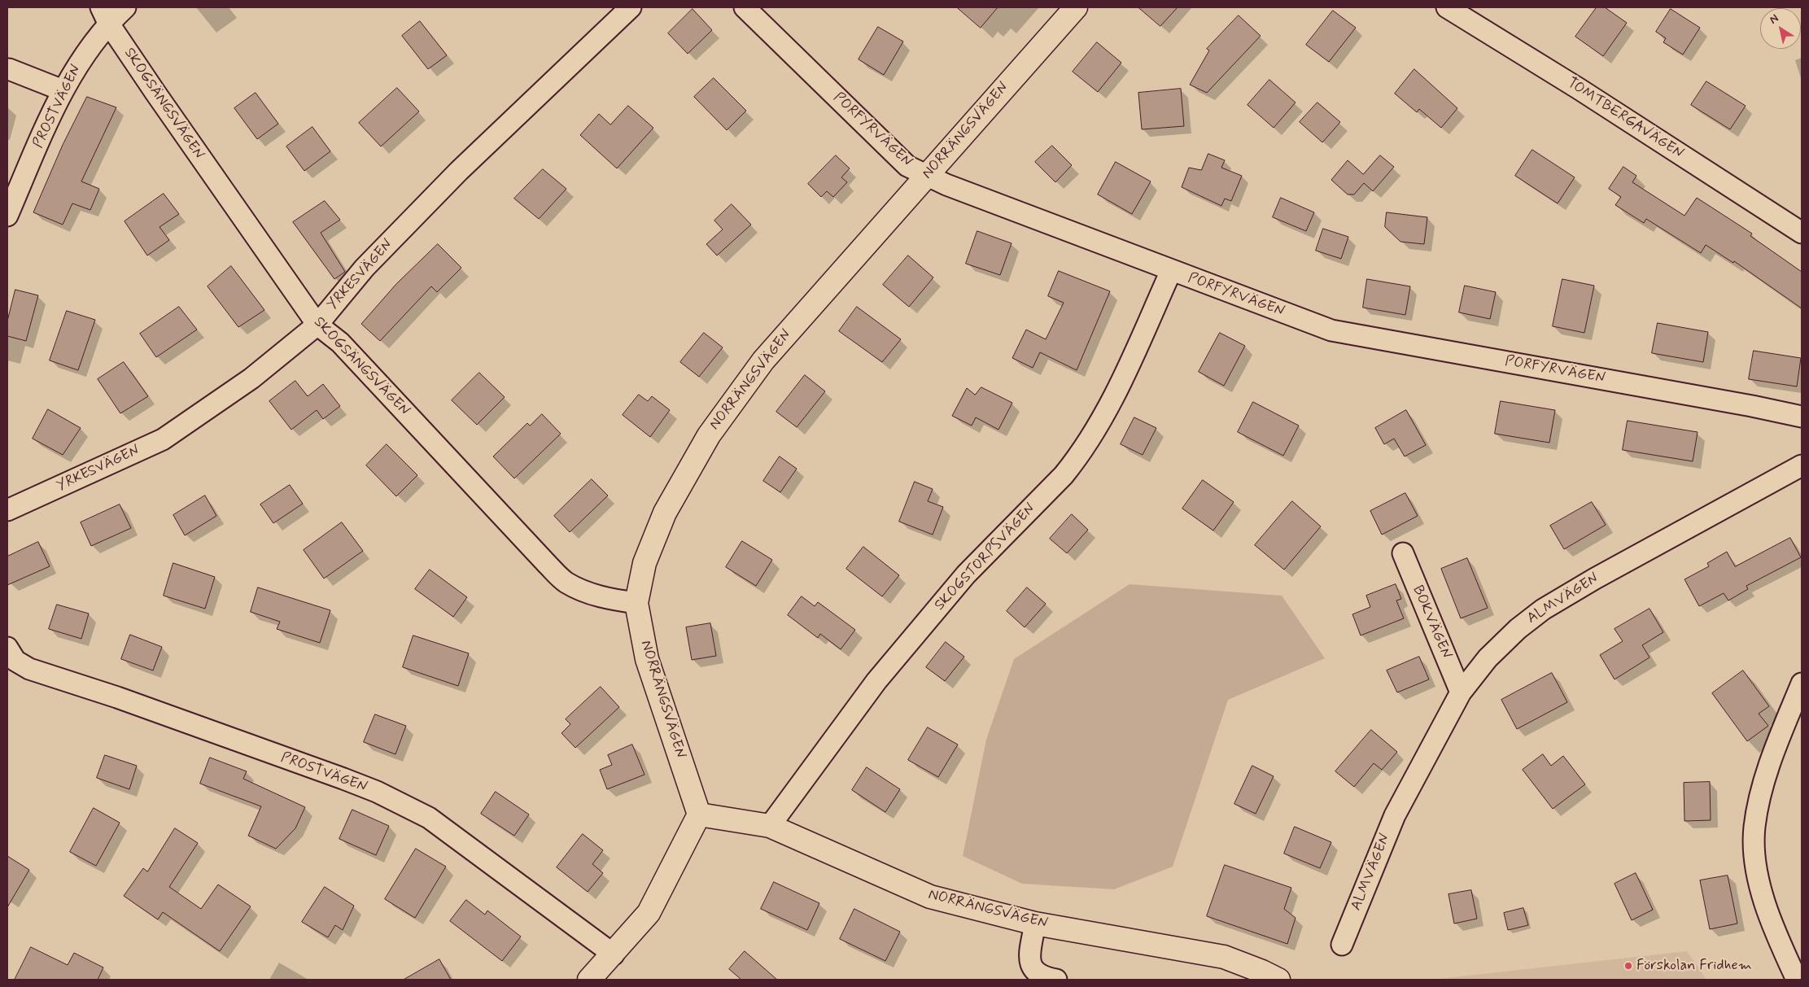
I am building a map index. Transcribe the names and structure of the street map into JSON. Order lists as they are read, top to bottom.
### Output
{
  "streets": {
    "street": [
      "SKOGSÄNGSVÄGEN",
      "PROSTVÄGEN",
      "TOMTBERGAVÄGEN",
      "PORFYRVÄGEN",
      "NORRÄNGSVÄGEN",
      "YRKESVÄGEN",
      "SKOGSTORPSVÄGEN",
      "ALMVÄGEN",
      "BOKVÄGEN"
    ]
  },
  "crossings": [
    ["SKOGSÄNGSVÄGEN", "PROSTVÄGEN"],
    ["SKOGSÄNGSVÄGEN", "NORRÄNGSVÄGEN"],
    ["SKOGSÄNGSVÄGEN", "YRKESVÄGEN"],
    ["PORFYRVÄGEN", "NORRÄNGSVÄGEN"],
    ["PORFYRVÄGEN", "SKOGSTORPSVÄGEN"],
    ["NORRÄNGSVÄGEN", "SKOGSTORPSVÄGEN"],
    ["ALMVÄGEN", "BOKVÄGEN"]
  ],
  "places": ["Förskolan Fridhem"],
  "north": "top left"
}
